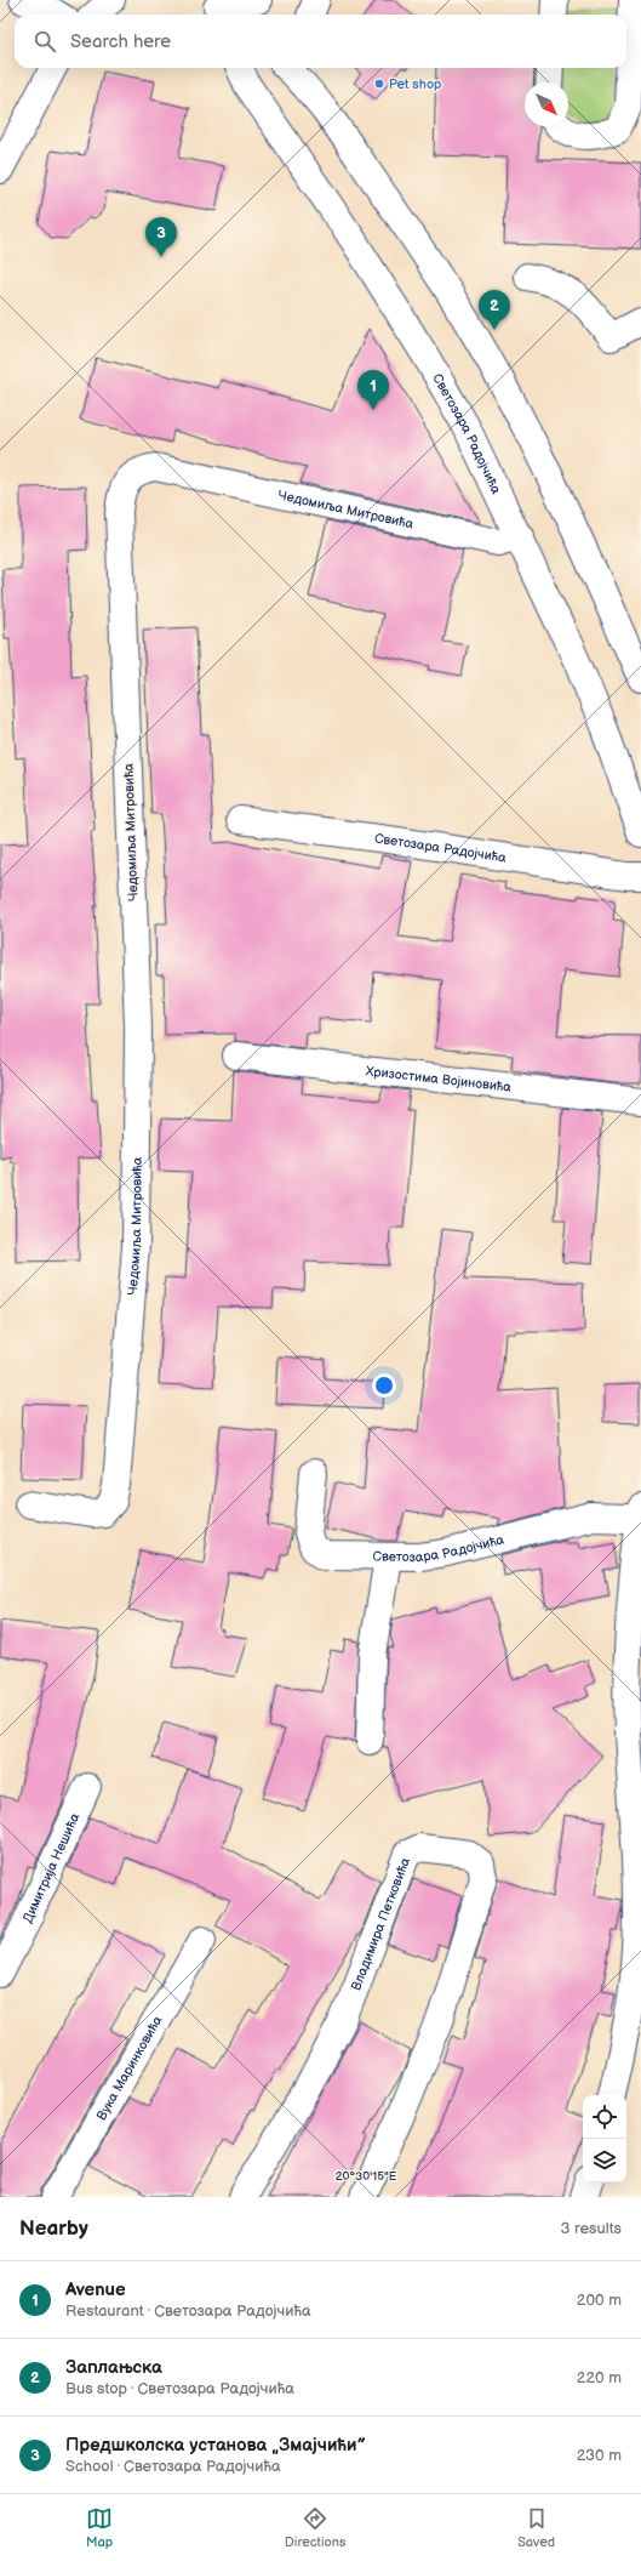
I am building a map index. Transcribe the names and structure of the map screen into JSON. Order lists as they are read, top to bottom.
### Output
{
  "streets": {
    "street": [
      "Светозара Радојчића",
      "Чедомиља Митровића",
      "Хризостима Војиновића",
      "Димитрија Нешића",
      "Владимира Петковића",
      "Вука Маринковића"
    ]
  },
  "crossings": [
    ["Светозара Радојчића", "Чедомиља Митровића"]
  ],
  "places": ["Pet shop"],
  "north": "bottom right",
  "page": {
    "search": "Search here",
    "pins": ["3", "2", "1"],
    "heading": ["Nearby", "3 results"],
    "list": [
      {
        "mark": "1",
        "name": "Avenue",
        "note": "Restaurant · Светозара Радојчића",
        "value": "200 m"
      },
      {
        "mark": "2",
        "name": "Заплањска",
        "note": "Bus stop · Светозара Радојчића",
        "value": "220 m"
      },
      {
        "mark": "3",
        "name": "Предшколска установа „Змајчићи”",
        "note": "School · Светозара Радојчића",
        "value": "230 m"
      }
    ],
    "nav": ["Map", "Directions", "Saved"]
  },
  "coordinates": ["20°30'15\"E"]
}
